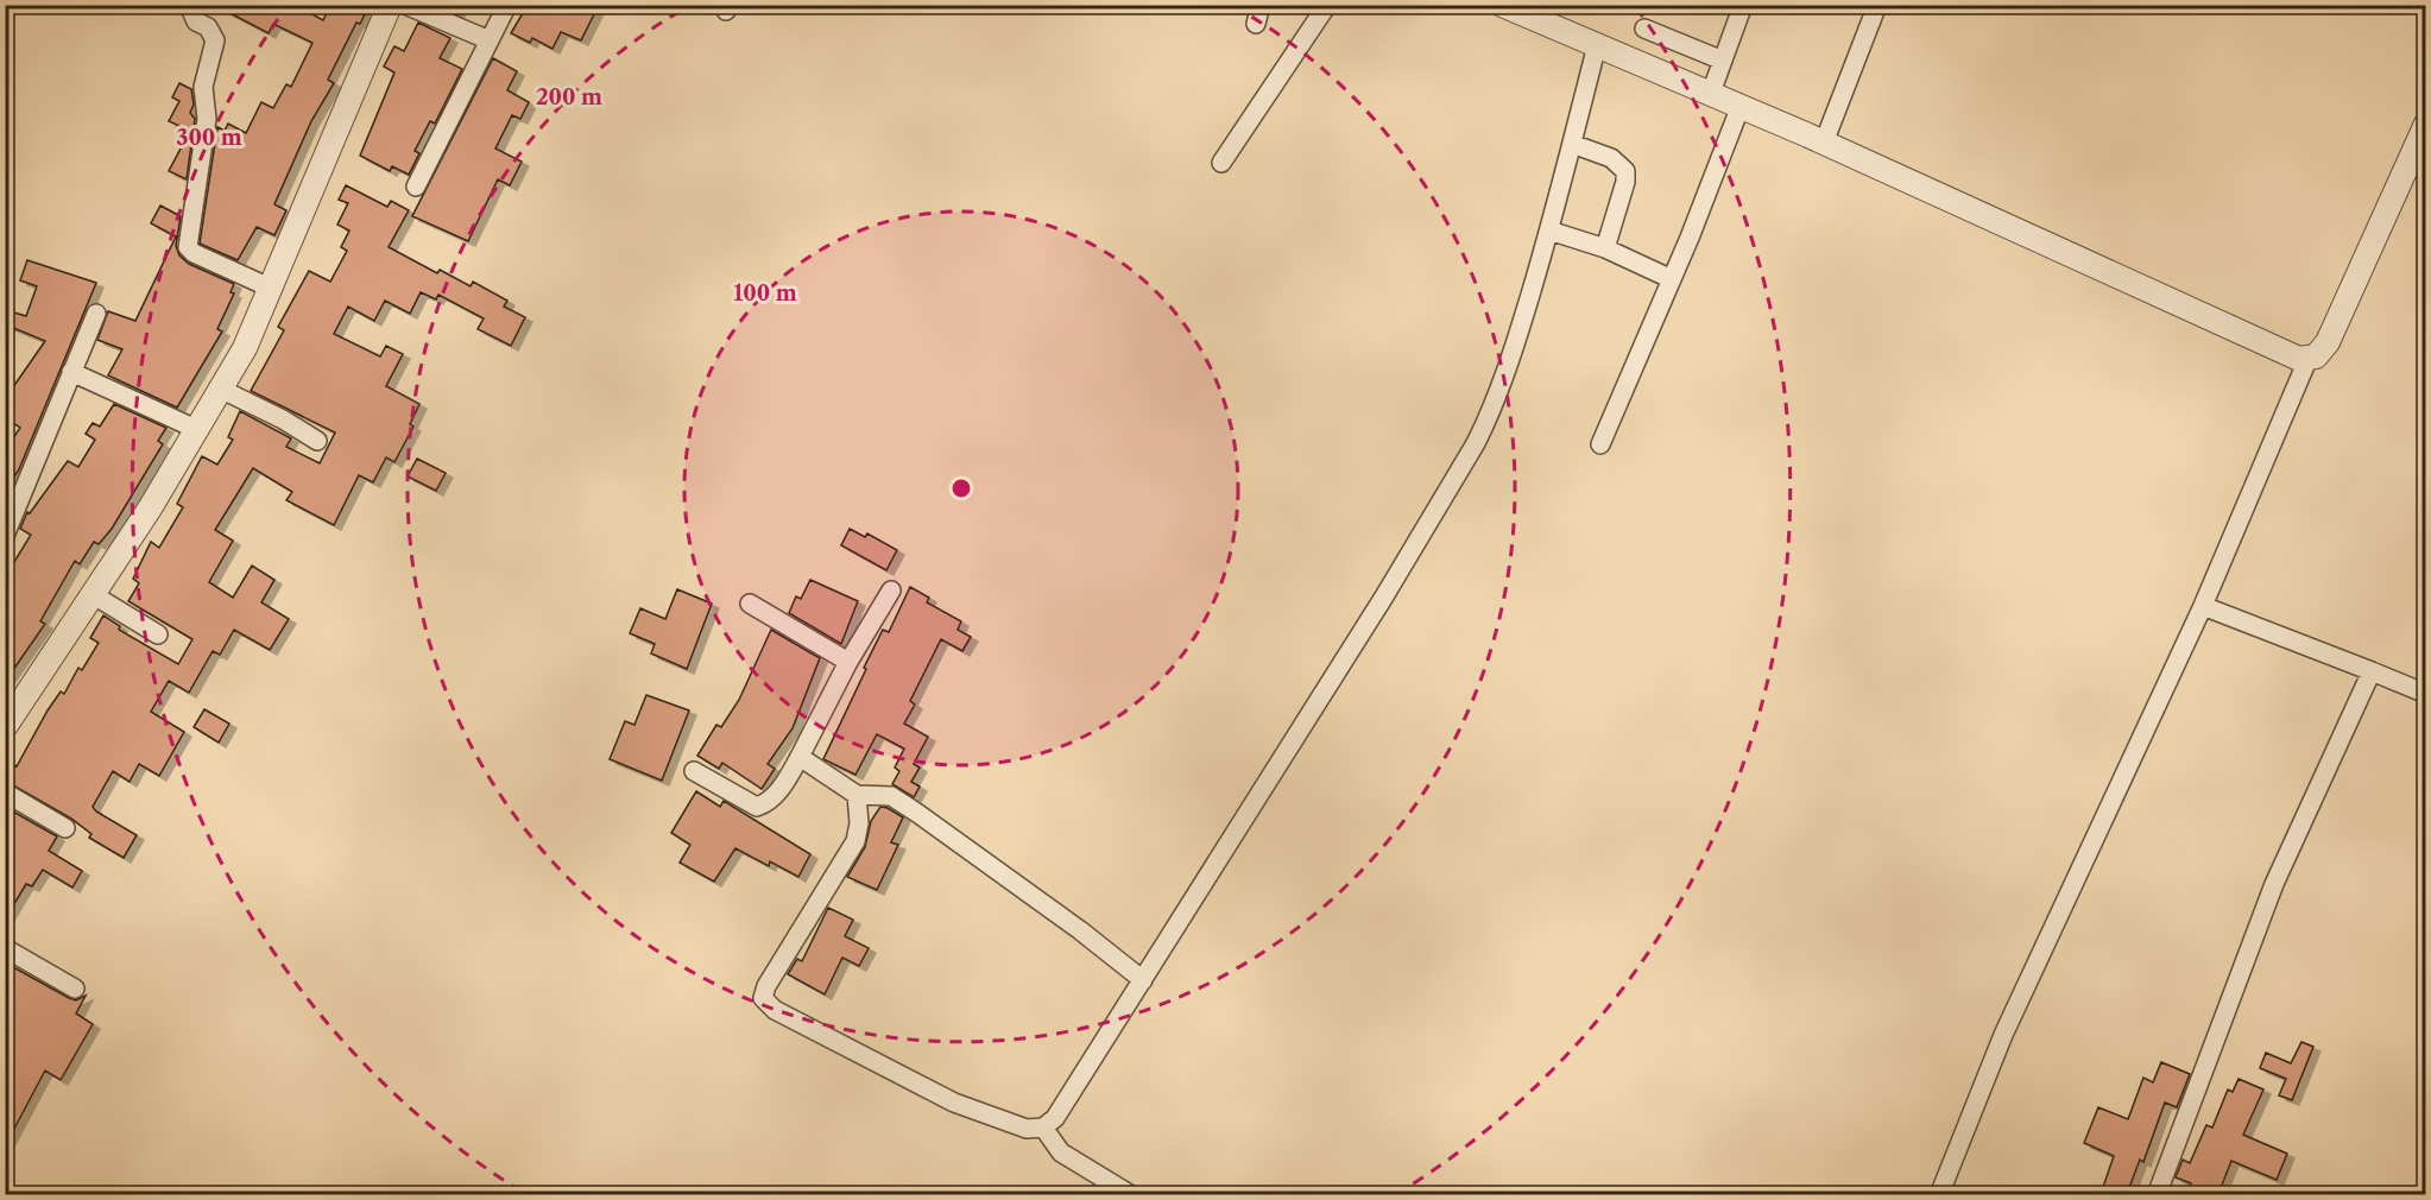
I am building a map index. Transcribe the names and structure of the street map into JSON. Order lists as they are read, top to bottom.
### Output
{
  "rings": ["200 m", "300 m", "100 m"]
}
